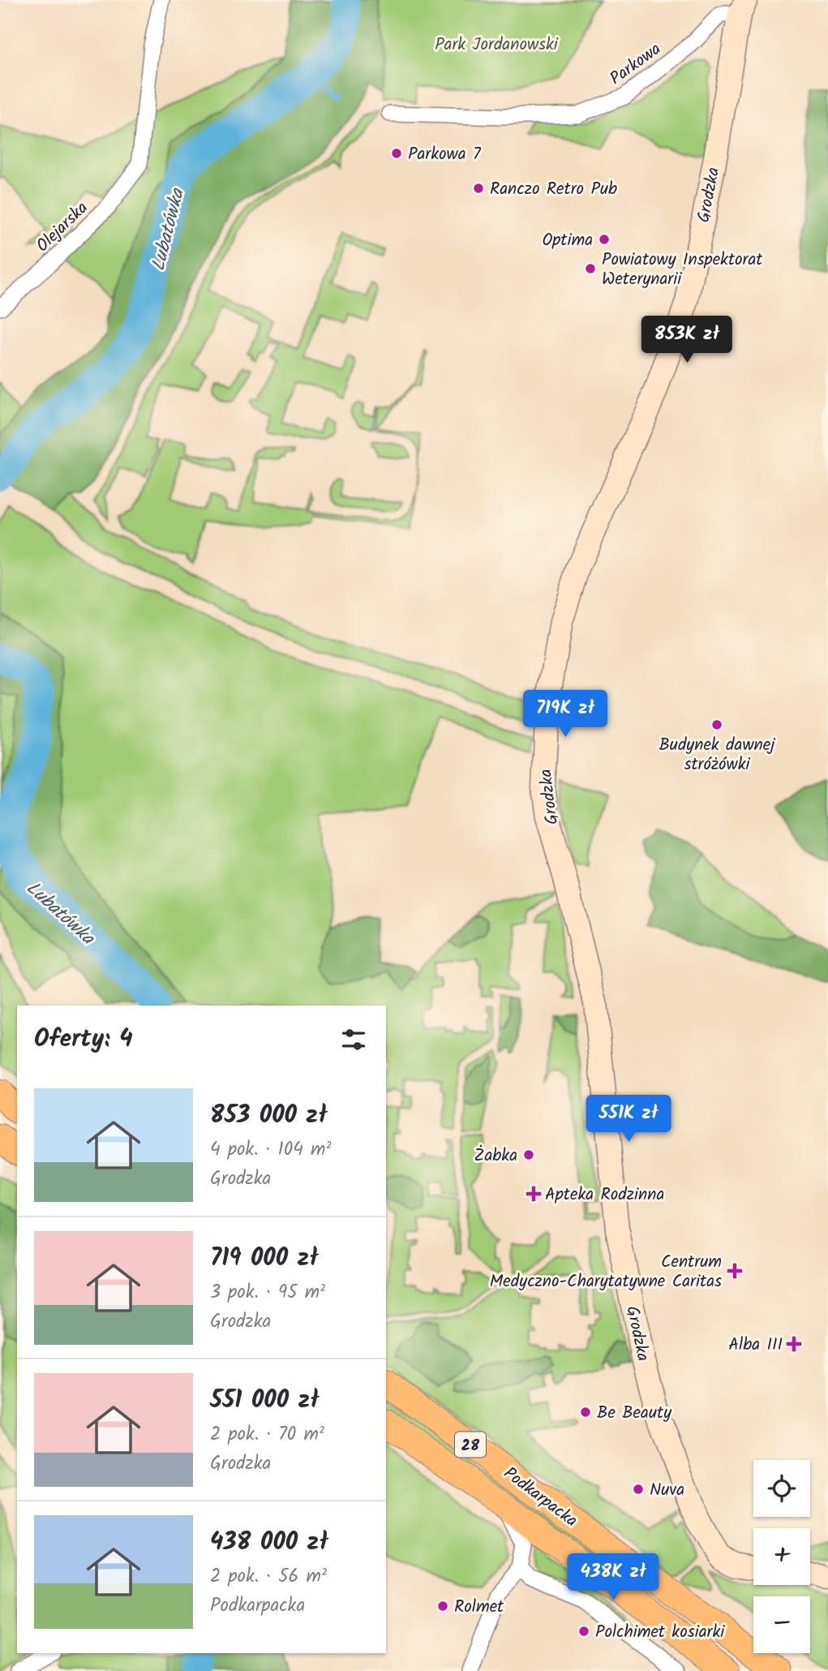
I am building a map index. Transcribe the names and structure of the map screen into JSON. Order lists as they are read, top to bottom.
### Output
{
  "streets": {
    "main road": ["28", "Podkarpacka"],
    "street": ["Parkowa", "Grodzka", "Olejarska"]
  },
  "crossings": [
    ["Parkowa", "Grodzka"]
  ],
  "water": ["Lubatówka"],
  "parks": ["Park Jordanowski"],
  "places": {
    "other": [
      "Parkowa 7",
      "Ranczo Retro Pub",
      "Optima",
      "Powiatowy Inspektorat Weterynarii",
      "Budynek dawnej stróżówki",
      "Żabka",
      "Be Beauty",
      "Nuva",
      "Rolmet",
      "Polchimet kosiarki"
    ],
    "health": ["Apteka Rodzinna", "Centrum Medyczno-Charytatywne Caritas", "Alba III"]
  },
  "page": {
    "price": [
      "853K zł",
      "719K zł",
      "551K zł",
      "438K zł"
    ],
    "heading": "Oferty: 4",
    "list": [
      {
        "name": "853 000 zł",
        "note": "4 pok. · 104 m² · Grodzka"
      },
      {
        "name": "719 000 zł",
        "note": "3 pok. · 95 m² · Grodzka"
      },
      {
        "name": "551 000 zł",
        "note": "2 pok. · 70 m² · Grodzka"
      },
      {
        "name": "438 000 zł",
        "note": "2 pok. · 56 m² · Podkarpacka"
      }
    ],
    "map_buttons": ["+", "−"]
  }
}
